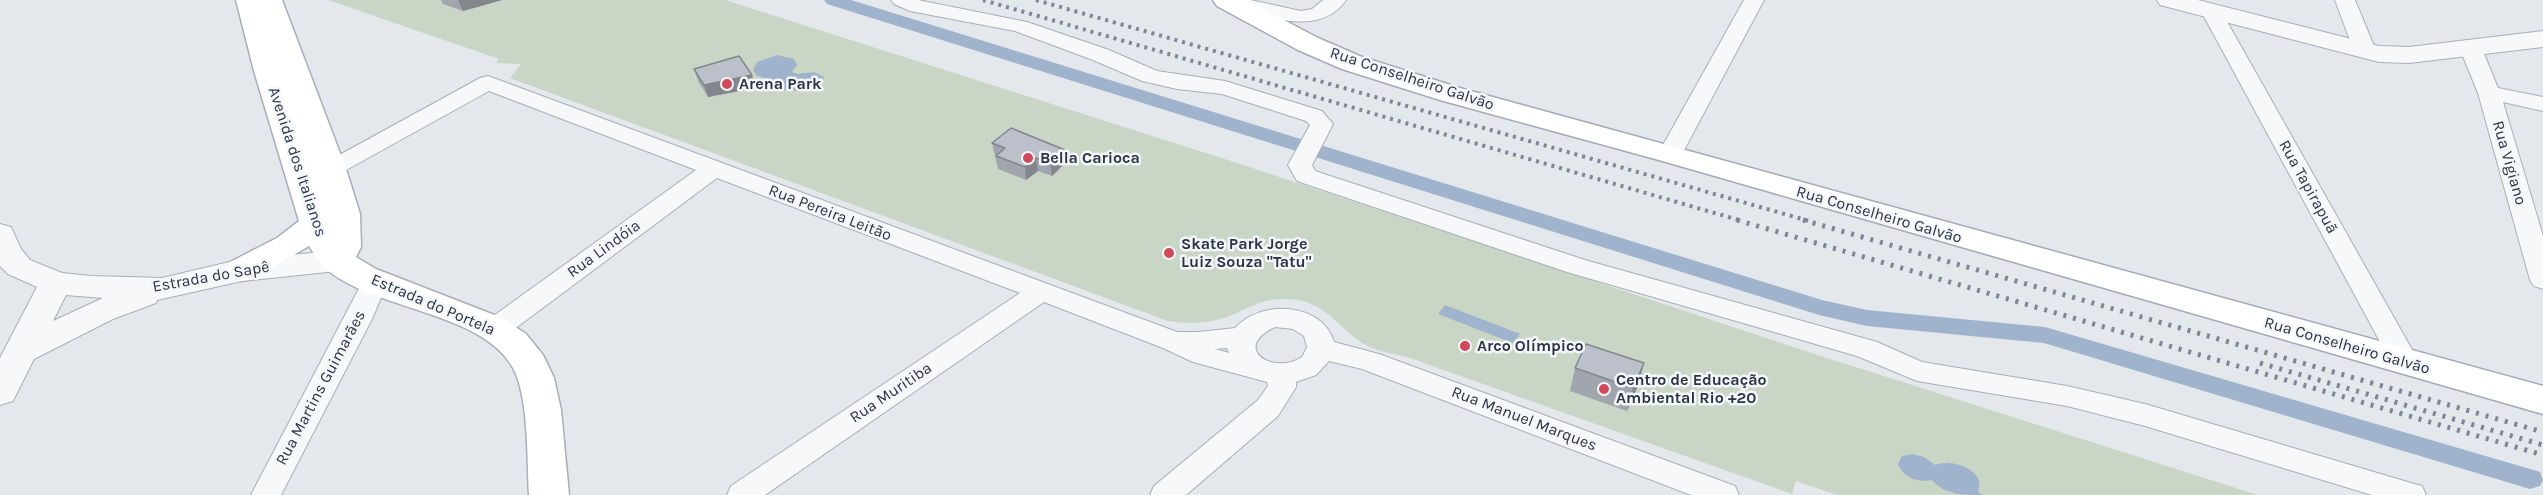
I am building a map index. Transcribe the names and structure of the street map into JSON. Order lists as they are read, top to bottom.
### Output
{
  "streets": {
    "main road": ["Rua Conselheiro Galvão", "Avenida dos Italianos", "Estrada do Portela"],
    "street": [
      "Rua Vigiano",
      "Rua Tapirapuã",
      "Rua Pereira Leitão",
      "Rua Lindóia",
      "Estrada do Sapê",
      "Rua Martins Guimarães",
      "Rua Muritiba",
      "Rua Manuel Marques"
    ]
  },
  "crossings": [
    ["Rua Conselheiro Galvão", "Rua Tapirapuã"],
    ["Avenida dos Italianos", "Rua Pereira Leitão"],
    ["Avenida dos Italianos", "Estrada do Sapê"],
    ["Avenida dos Italianos", "Estrada do Portela"],
    ["Rua Pereira Leitão", "Rua Lindóia"],
    ["Rua Pereira Leitão", "Rua Muritiba"],
    ["Rua Pereira Leitão", "Rua Manuel Marques"],
    ["Rua Lindóia", "Estrada do Portela"],
    ["Estrada do Sapê", "Estrada do Portela"],
    ["Estrada do Portela", "Rua Martins Guimarães"]
  ],
  "places": [
    "Arena Park",
    "Bella Carioca",
    "Skate Park Jorge Luiz Souza \"Tatu\"",
    "Arco Olímpico",
    "Centro de Educação Ambiental Rio +20"
  ]
}
